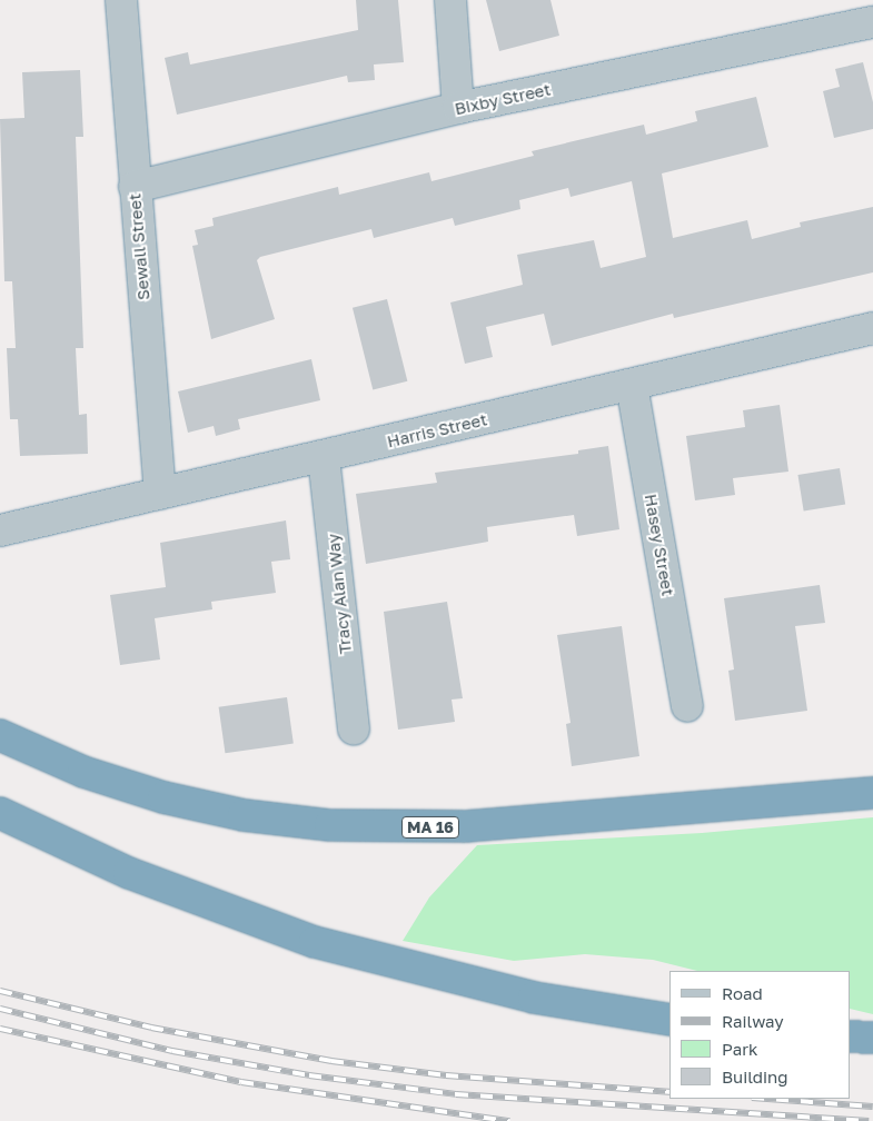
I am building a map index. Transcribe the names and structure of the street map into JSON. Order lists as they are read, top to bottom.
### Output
{
  "streets": {
    "highway": ["MA 16"],
    "street": [
      "Bixby Street",
      "Sewall Street",
      "Harris Street",
      "Hasey Street",
      "Tracy Alan Way"
    ]
  },
  "crossings": [
    ["Bixby Street", "Sewall Street"],
    ["Sewall Street", "Harris Street"],
    ["Harris Street", "Hasey Street"],
    ["Harris Street", "Tracy Alan Way"]
  ],
  "legend": [
    "Road",
    "Railway",
    "Park",
    "Building"
  ]
}
